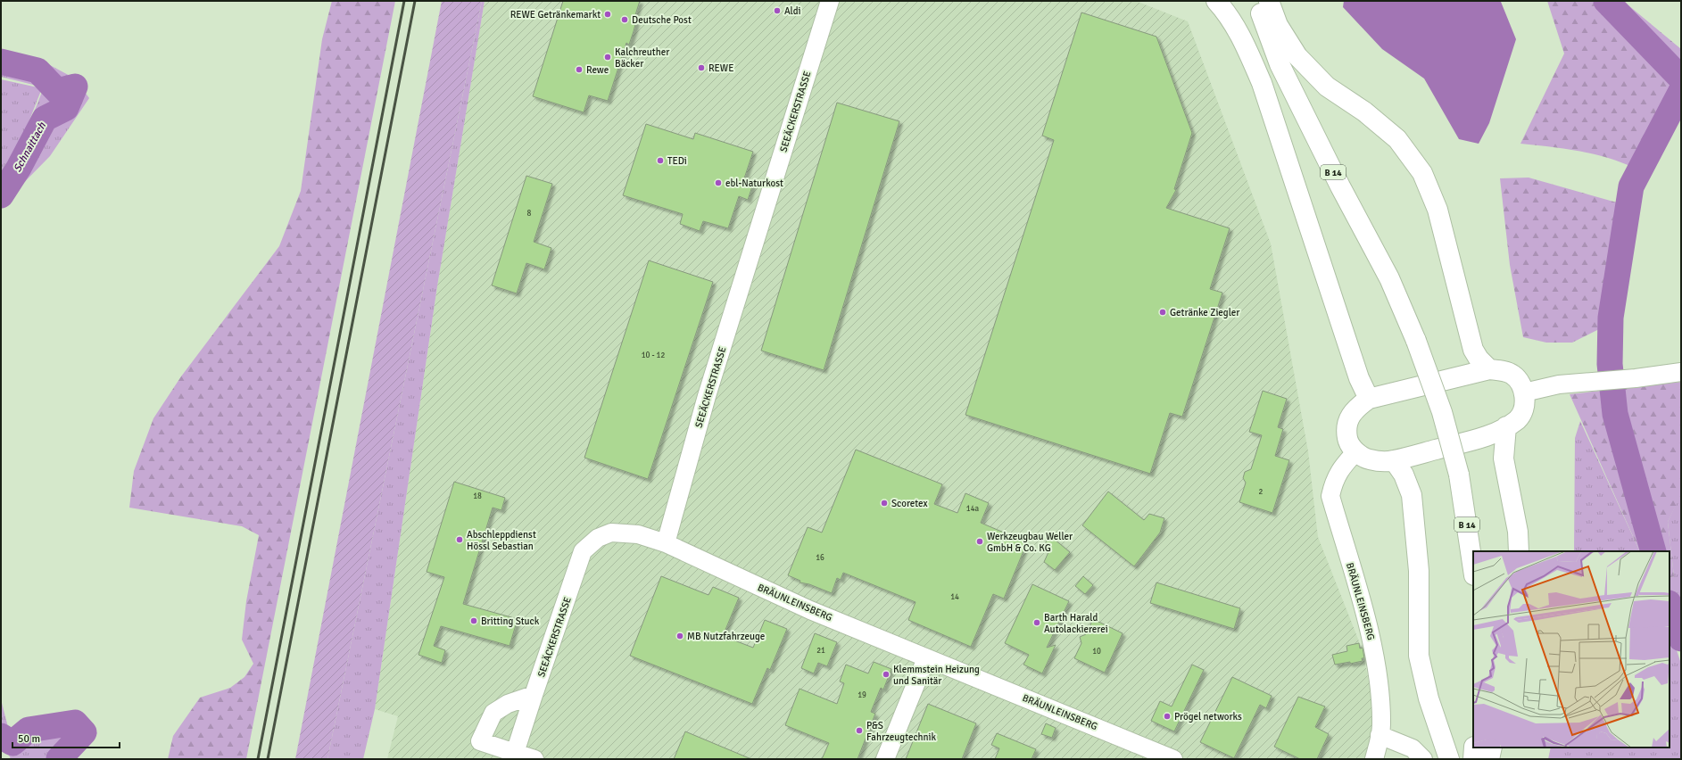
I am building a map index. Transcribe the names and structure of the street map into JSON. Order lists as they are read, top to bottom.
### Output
{
  "streets": {
    "main road": ["B 14"],
    "street": ["SEEÄCKERSTRASSE", "BRÄUNLEINSBERG"]
  },
  "crossings": [
    ["SEEÄCKERSTRASSE", "BRÄUNLEINSBERG"]
  ],
  "water": ["Schnaittach"],
  "places": [
    "Aldi",
    "REWE Getränkemarkt",
    "Deutsche Post",
    "Kalchreuther Bäcker",
    "REWE",
    "Rewe",
    "TEDi",
    "ebl-Naturkost",
    "Getränke Ziegler",
    "Scoretex",
    "Abschleppdienst Hössl Sebastian",
    "Werkzeugbau Weller GmbH & Co. KG",
    "Britting Stuck",
    "Barth Harald Autolackiererei",
    "MB Nutzfahrzeuge",
    "Klemmstein Heizung und Sanitär",
    "Prögel networks",
    "P&S Fahrzeugtechnik"
  ],
  "house_numbers": [
    "8",
    "10 - 12",
    "2",
    "18",
    "14a",
    "16",
    "14",
    "21",
    "10",
    "19"
  ],
  "scale_bar": "50 m"
}
